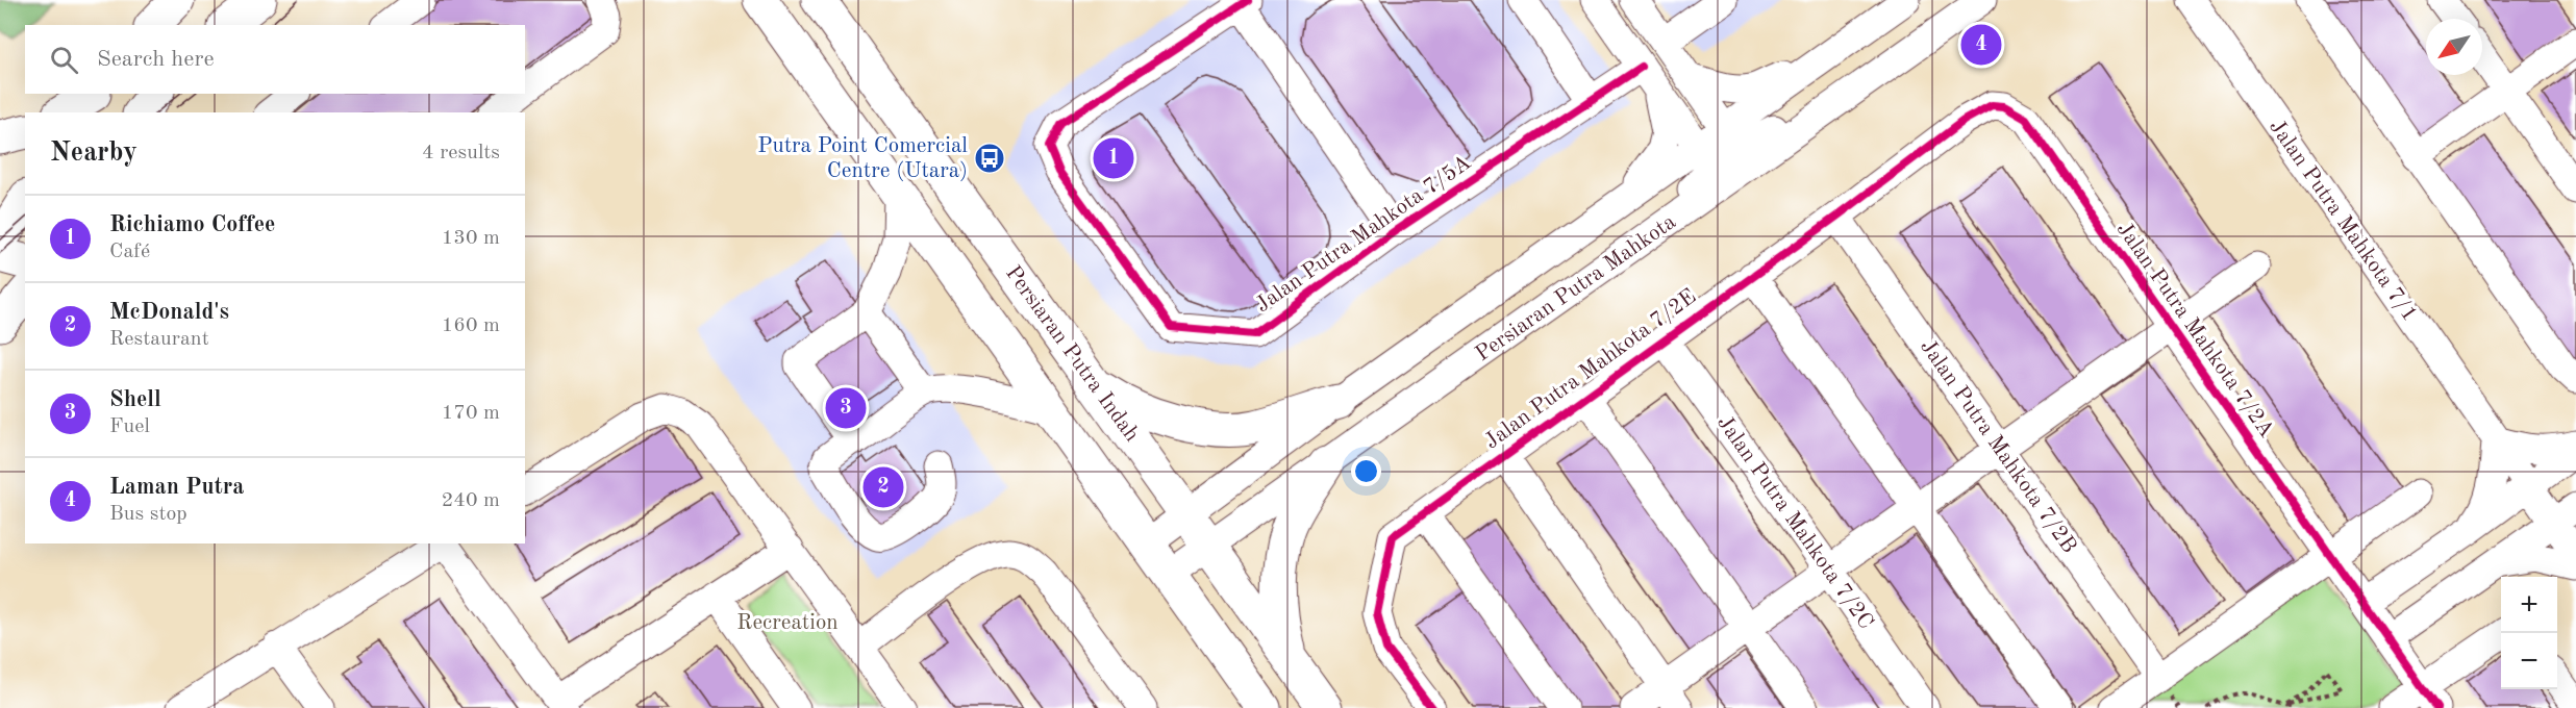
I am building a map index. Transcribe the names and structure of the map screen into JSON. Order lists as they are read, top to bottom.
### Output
{
  "streets": {
    "main road": ["Persiaran Putra Indah"],
    "street": [
      "Jalan Putra Mahkota 7/1",
      "Jalan Putra Mahkota 7/5A",
      "Persiaran Putra Mahkota",
      "Jalan Putra Mahkota 7/2A",
      "Jalan Putra Mahkota 7/2E",
      "Jalan Putra Mahkota 7/2B",
      "Jalan Putra Mahkota 7/2C"
    ]
  },
  "crossings": [
    ["Persiaran Putra Mahkota", "Persiaran Putra Indah"],
    ["Jalan Putra Mahkota 7/2A", "Jalan Putra Mahkota 7/2E"],
    ["Jalan Putra Mahkota 7/2E", "Jalan Putra Mahkota 7/2B"],
    ["Jalan Putra Mahkota 7/2E", "Jalan Putra Mahkota 7/2C"]
  ],
  "parks": ["Recreation"],
  "places": {
    "bus stop": ["Putra Point Comercial Centre (Utara)"]
  },
  "north": "bottom left",
  "page": {
    "pins": [
      "4",
      "1",
      "3",
      "2"
    ],
    "search": "Search here",
    "heading": ["Nearby", "4 results"],
    "list": [
      {
        "mark": "1",
        "name": "Richiamo Coffee",
        "note": "Café",
        "value": "130 m"
      },
      {
        "mark": "2",
        "name": "McDonald's",
        "note": "Restaurant",
        "value": "160 m"
      },
      {
        "mark": "3",
        "name": "Shell",
        "note": "Fuel",
        "value": "170 m"
      },
      {
        "mark": "4",
        "name": "Laman Putra",
        "note": "Bus stop",
        "value": "240 m"
      }
    ],
    "map_buttons": ["+", "−"]
  }
}
